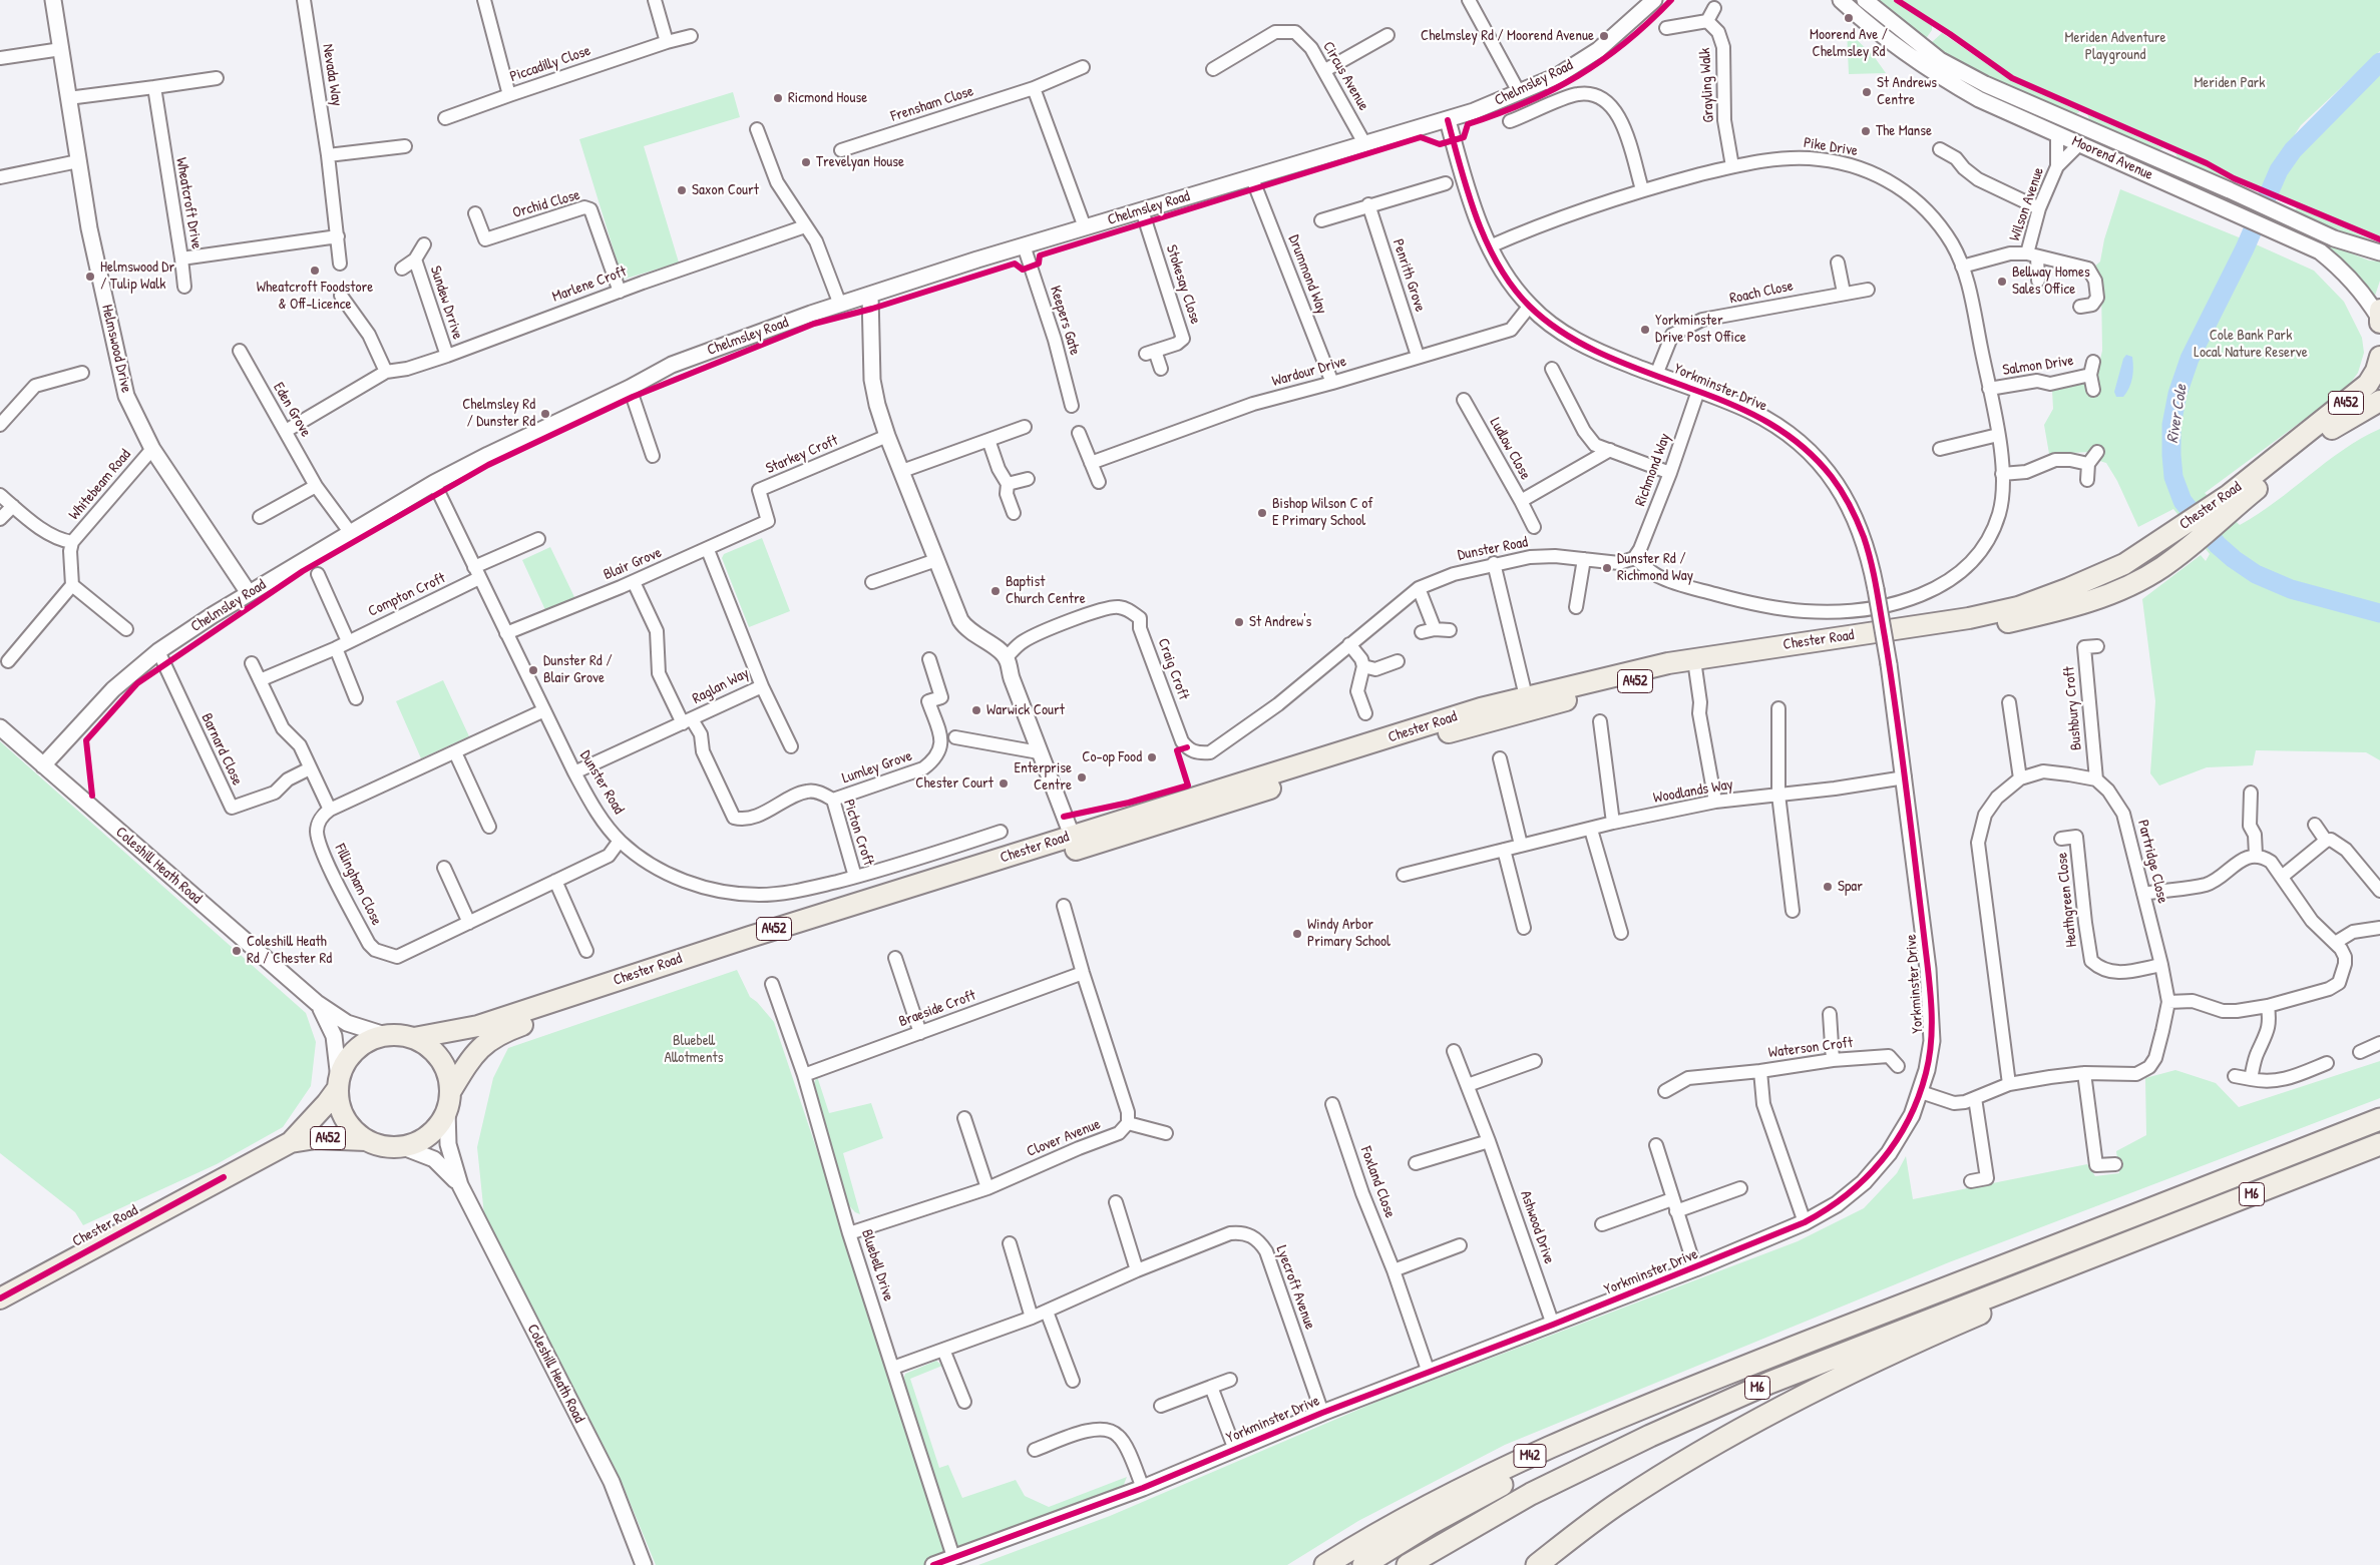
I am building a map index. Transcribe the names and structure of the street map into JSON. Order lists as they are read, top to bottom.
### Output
{
  "streets": {
    "highway": [
      "A452",
      "Chester Road",
      "M6",
      "M42"
    ],
    "street": [
      "Piccadilly Close",
      "Nevada Way",
      "Circus Avenue",
      "Chelmsley Road",
      "Grayling Walk",
      "Frensham Close",
      "Pike Drive",
      "Moorend Avenue",
      "Wheatcroft Drive",
      "Orchid Close",
      "Wilson Avenue",
      "Drummond Way",
      "Penrith Grove",
      "Marlene Croft",
      "Stokesay Close",
      "Roach Close",
      "Sundew Drrive",
      "Keepers Gate",
      "Helmswood Drive",
      "Salmon Drive",
      "Wardour Drive",
      "Yorkminster Drive",
      "Eden Grove",
      "Ludlow Close",
      "Starkey Croft",
      "Richmond Way",
      "Whitebeam Road",
      "Dunster Road",
      "Blair Grove",
      "Compton Croft",
      "Craig Croft",
      "Raglan Way",
      "Bushbury Croft",
      "Barnard Close",
      "Lumley Grove",
      "Woodlands Way",
      "Picton Croft",
      "Partridge Close",
      "Coleshill Heath Road",
      "Fillingham Close",
      "Heathgreen Close",
      "Braeside Croft",
      "Waterson Croft",
      "Clover Avenue",
      "Foxland Close",
      "Ashwood Drive",
      "Bluebell Drive",
      "Lyecroft Avenue"
    ]
  },
  "crossings": [
    ["Nevada Way", "Wheatcroft Drive"],
    ["Circus Avenue", "Chelmsley Road"],
    ["Chelmsley Road", "Drummond Way"],
    ["Chelmsley Road", "Stokesay Close"],
    ["Chelmsley Road", "Keepers Gate"],
    ["Chelmsley Road", "Helmswood Drive"],
    ["Chelmsley Road", "Yorkminster Drive"],
    ["Chelmsley Road", "Eden Grove"],
    ["Chelmsley Road", "Dunster Road"],
    ["Chelmsley Road", "Barnard Close"],
    ["Chelmsley Road", "Coleshill Heath Road"],
    ["Grayling Walk", "Pike Drive"],
    ["Pike Drive", "Salmon Drive"],
    ["Pike Drive", "Yorkminster Drive"],
    ["Pike Drive", "Richmond Way"],
    ["Pike Drive", "Dunster Road"],
    ["Moorend Avenue", "Wilson Avenue"],
    ["Orchid Close", "Marlene Croft"],
    ["Drummond Way", "Wardour Drive"],
    ["Penrith Grove", "Wardour Drive"],
    ["Marlene Croft", "Sundew Drrive"],
    ["Marlene Croft", "Eden Grove"],
    ["Roach Close", "Yorkminster Drive"],
    ["Helmswood Drive", "Whitebeam Road"],
    ["Wardour Drive", "Yorkminster Drive"],
    ["Yorkminster Drive", "Richmond Way"],
    ["Yorkminster Drive", "Woodlands Way"],
    ["Yorkminster Drive", "Waterson Croft"],
    ["Yorkminster Drive", "Foxland Close"],
    ["Yorkminster Drive", "Ashwood Drive"],
    ["Yorkminster Drive", "Bluebell Drive"],
    ["Yorkminster Drive", "Lyecroft Avenue"],
    ["Starkey Croft", "Blair Grove"],
    ["Richmond Way", "Dunster Road"],
    ["Chester Road", "Coleshill Heath Road"],
    ["Dunster Road", "Blair Grove"],
    ["Dunster Road", "Compton Croft"],
    ["Dunster Road", "Craig Croft"],
    ["Dunster Road", "Raglan Way"],
    ["Dunster Road", "Picton Croft"],
    ["Dunster Road", "Fillingham Close"],
    ["Blair Grove", "Raglan Way"],
    ["Raglan Way", "Picton Croft"],
    ["Bushbury Croft", "Partridge Close"],
    ["Lumley Grove", "Picton Croft"],
    ["Partridge Close", "Heathgreen Close"],
    ["Braeside Croft", "Bluebell Drive"],
    ["Clover Avenue", "Bluebell Drive"],
    ["M6", "M42"],
    ["Bluebell Drive", "Lyecroft Avenue"]
  ],
  "water": ["River Cole"],
  "parks": [
    "Meriden Adventure Playground",
    "Meriden Park",
    "Cole Bank Park Local Nature Reserve",
    "Bluebell Allotments"
  ],
  "places": [
    "Moorend Ave / Chelmsley Rd",
    "Chelmsley Rd / Moorend Avenue",
    "St Andrews Centre",
    "Ricmond House",
    "The Manse",
    "Trevelyan House",
    "Saxon Court",
    "Wheatcroft Foodstore & Off-Licence",
    "Helmswood Dr / Tulip Walk",
    "Bellway Homes Sales Office",
    "Yorkminster Drive Post Office",
    "Chelmsley Rd / Dunster Rd",
    "Bishop Wilson C of E Primary School",
    "Dunster Rd / Richmond Way",
    "Baptist Church Centre",
    "St Andrew's",
    "Dunster Rd / Blair Grove",
    "Warwick Court",
    "Co-op Food",
    "Enterprise Centre",
    "Chester Court",
    "Spar",
    "Windy Arbor Primary School",
    "Coleshill Heath Rd / Chester Rd"
  ]
}
